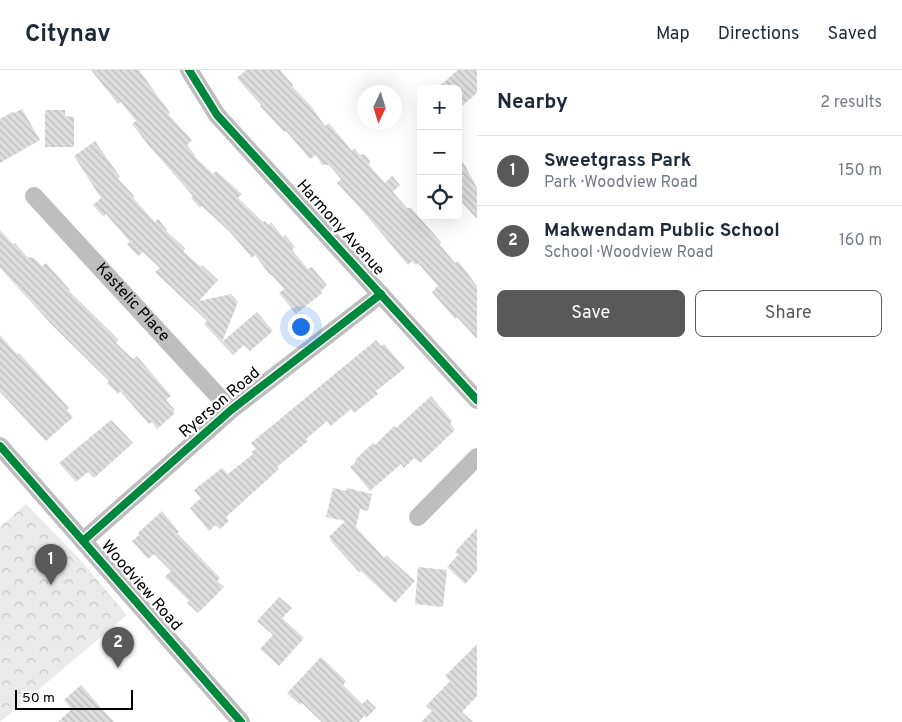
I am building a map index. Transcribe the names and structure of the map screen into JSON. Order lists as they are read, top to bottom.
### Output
{
  "streets": {
    "street": [
      "Harmony Avenue",
      "Kastelic Place",
      "Ryerson Road",
      "Woodview Road"
    ]
  },
  "crossings": [
    ["Harmony Avenue", "Ryerson Road"],
    ["Kastelic Place", "Ryerson Road"],
    ["Ryerson Road", "Woodview Road"]
  ],
  "scale_bar": "50 m",
  "north": "bottom",
  "page": {
    "header": "Citynav",
    "nav": ["Map", "Directions", "Saved"],
    "heading": ["Nearby", "2 results"],
    "map_buttons": ["+", "−"],
    "list": [
      {
        "mark": "1",
        "name": "Sweetgrass Park",
        "note": "Park · Woodview Road",
        "value": "150 m"
      },
      {
        "mark": "2",
        "name": "Makwendam Public School",
        "note": "School · Woodview Road",
        "value": "160 m"
      }
    ],
    "buttons": ["Save", "Share"],
    "pins": ["1", "2"],
    "scale": "50 m"
  }
}
